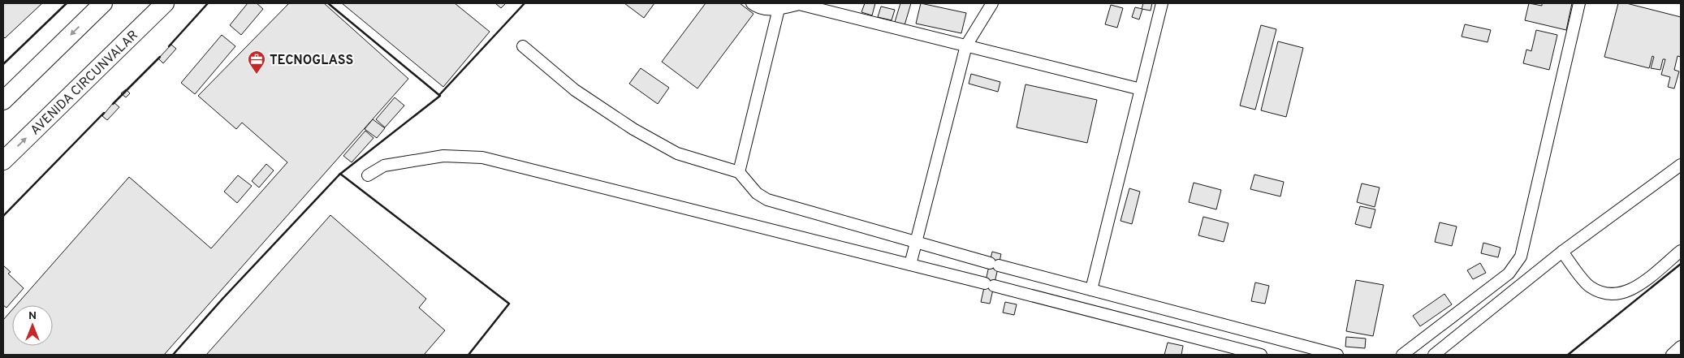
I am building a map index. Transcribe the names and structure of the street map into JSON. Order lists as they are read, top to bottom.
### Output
{
  "streets": {
    "highway": ["AVENIDA CIRCUNVALAR"]
  },
  "places": {
    "office": ["TECNOGLASS"]
  },
  "north": "top"
}
